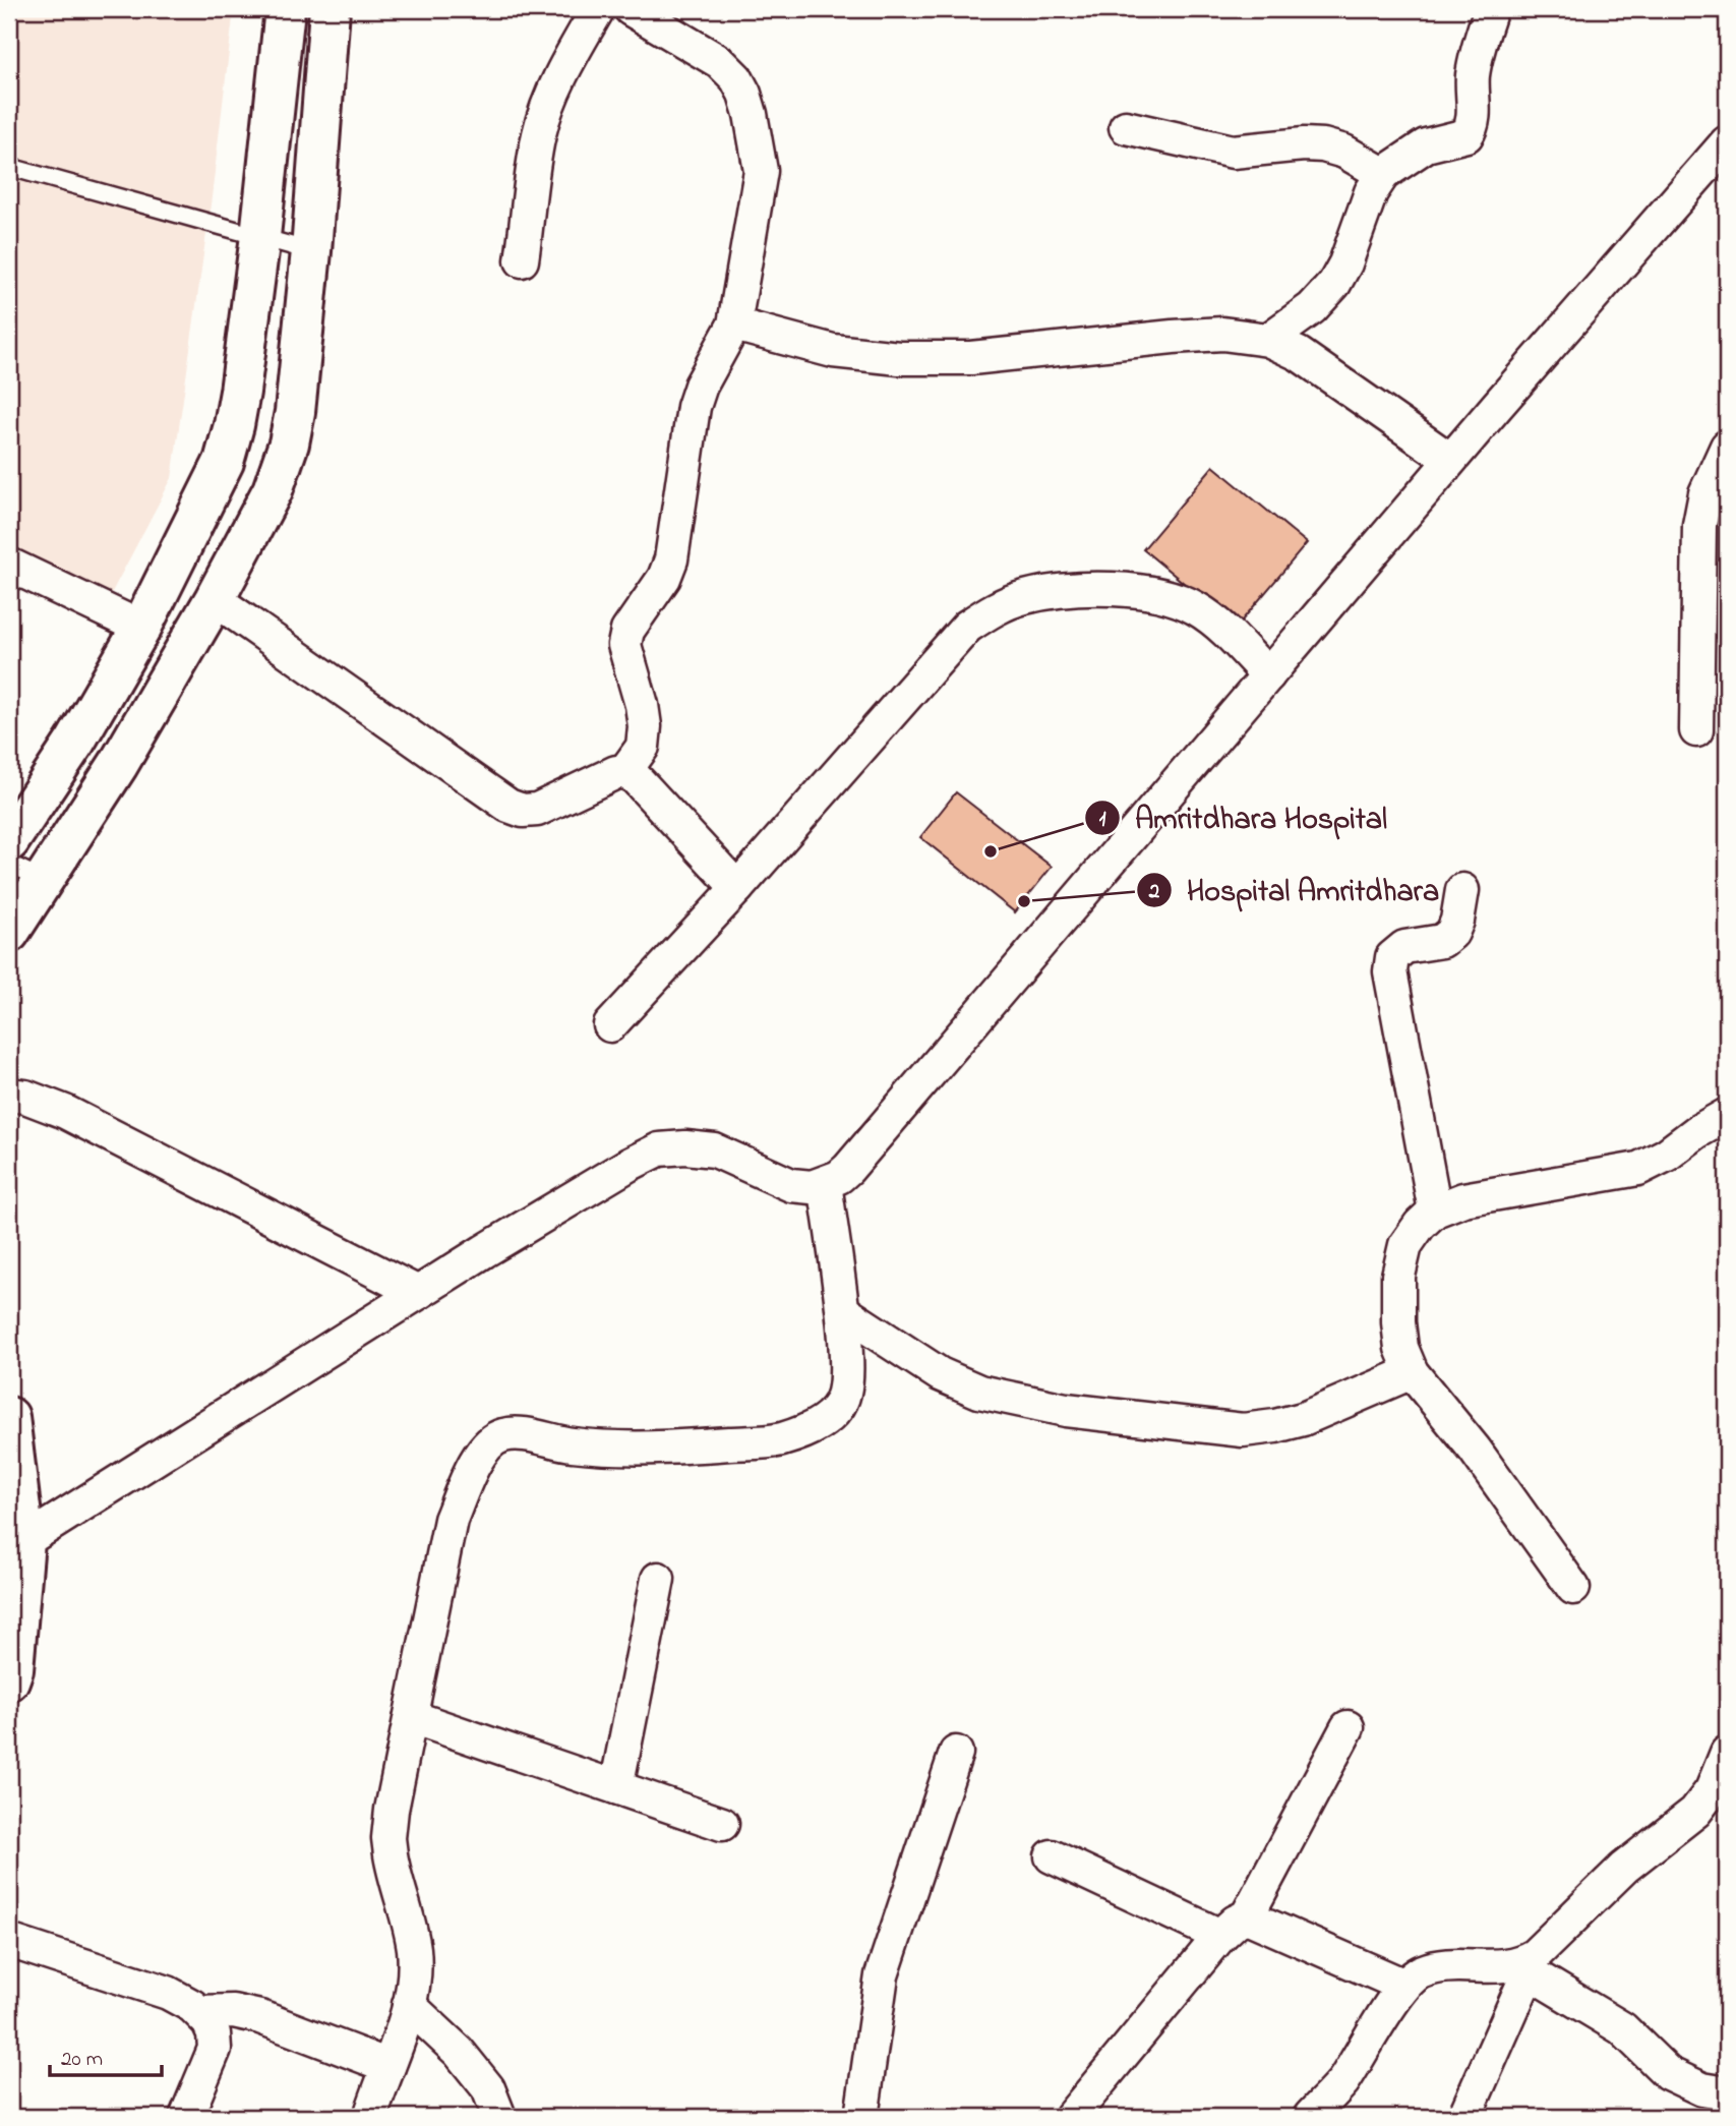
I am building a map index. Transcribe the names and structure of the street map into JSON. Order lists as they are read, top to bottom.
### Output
{
  "places": ["Amritdhara Hospital", "Hospital Amritdhara"],
  "scale_bar": "20 m"
}
